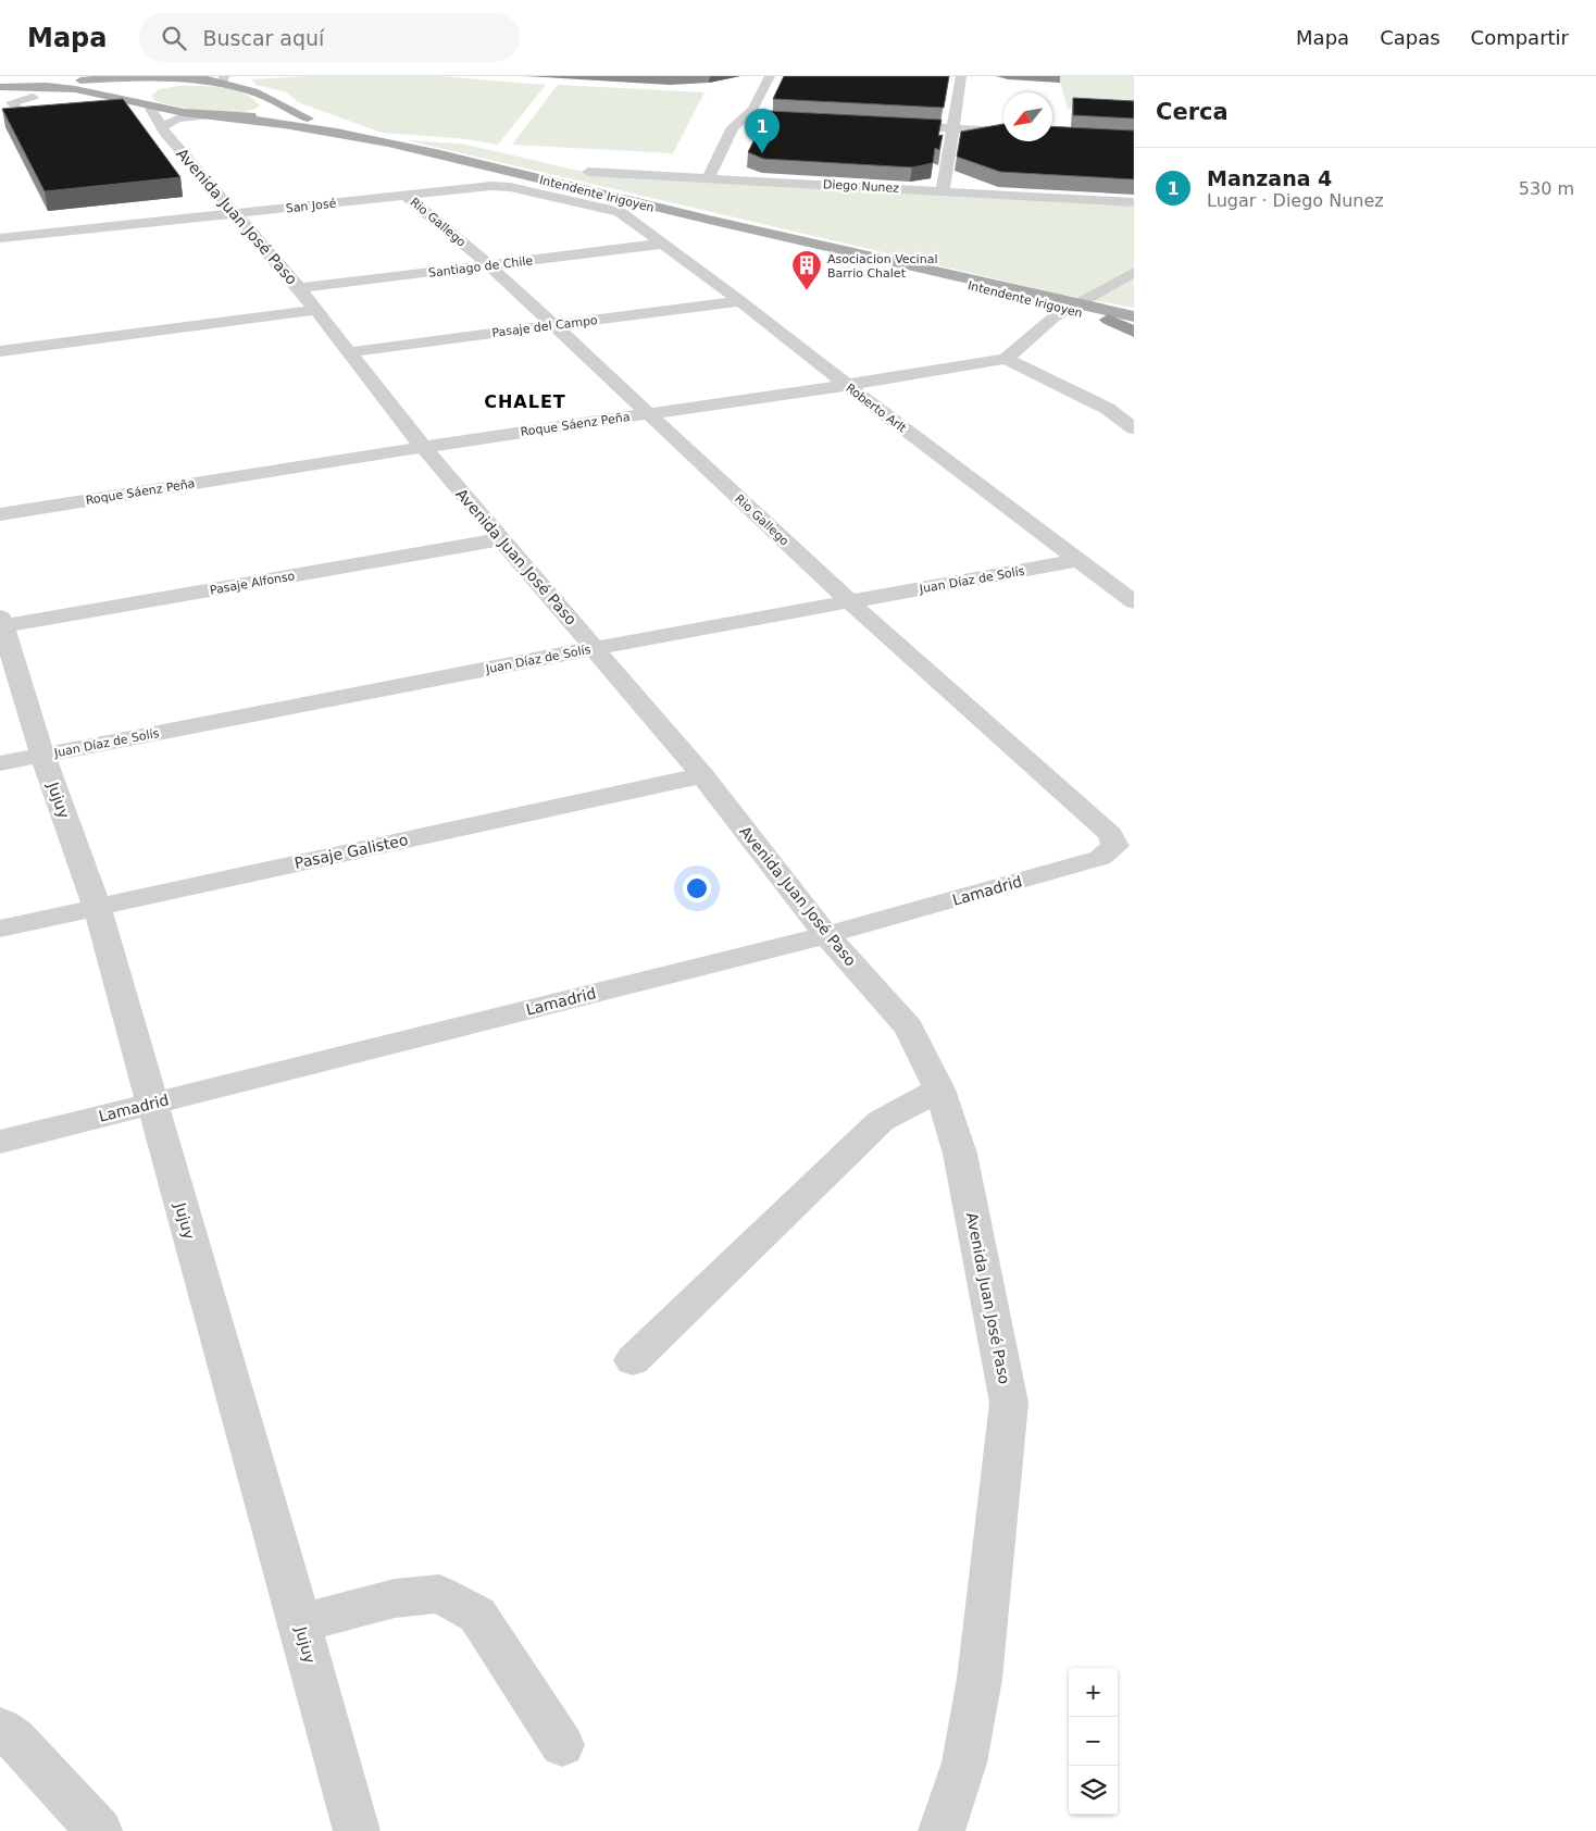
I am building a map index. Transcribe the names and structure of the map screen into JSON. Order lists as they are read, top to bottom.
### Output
{
  "streets": {
    "main road": ["Intendente Irigoyen", "Avenida Juan José Paso"],
    "street": [
      "Diego Nunez",
      "San José",
      "Rio Gallego",
      "Santiago de Chile",
      "Pasaje del Campo",
      "Roberto Arlt",
      "Roque Sáenz Peña",
      "Juan Díaz de Solís",
      "Pasaje Alfonso",
      "Jujuy",
      "Pasaje Galisteo",
      "Lamadrid"
    ]
  },
  "crossings": [
    ["San José", "Avenida Juan José Paso"],
    ["San José", "Rio Gallego"],
    ["San José", "Roberto Arlt"],
    ["Avenida Juan José Paso", "Santiago de Chile"],
    ["Avenida Juan José Paso", "Pasaje del Campo"],
    ["Avenida Juan José Paso", "Roque Sáenz Peña"],
    ["Avenida Juan José Paso", "Juan Díaz de Solís"],
    ["Avenida Juan José Paso", "Pasaje Alfonso"],
    ["Avenida Juan José Paso", "Pasaje Galisteo"],
    ["Avenida Juan José Paso", "Lamadrid"],
    ["Rio Gallego", "Santiago de Chile"],
    ["Rio Gallego", "Pasaje del Campo"],
    ["Rio Gallego", "Roque Sáenz Peña"],
    ["Rio Gallego", "Juan Díaz de Solís"],
    ["Rio Gallego", "Lamadrid"],
    ["Santiago de Chile", "Roberto Arlt"],
    ["Pasaje del Campo", "Roberto Arlt"],
    ["Roberto Arlt", "Roque Sáenz Peña"],
    ["Roberto Arlt", "Juan Díaz de Solís"],
    ["Juan Díaz de Solís", "Jujuy"],
    ["Pasaje Alfonso", "Jujuy"],
    ["Jujuy", "Pasaje Galisteo"],
    ["Jujuy", "Lamadrid"]
  ],
  "districts": ["CHALET"],
  "places": {
    "building": ["Asociacion Vecinal Barrio Chalet"]
  },
  "north": "bottom left",
  "page": {
    "header": "Mapa",
    "search": "Buscar aquí",
    "nav": ["Mapa", "Capas", "Compartir"],
    "heading": "Cerca",
    "pins": "1",
    "list": [
      {
        "mark": "1",
        "name": "Manzana 4",
        "note": "Lugar · Diego Nunez",
        "value": "530 m"
      }
    ],
    "map_buttons": ["+", "−"]
  }
}
